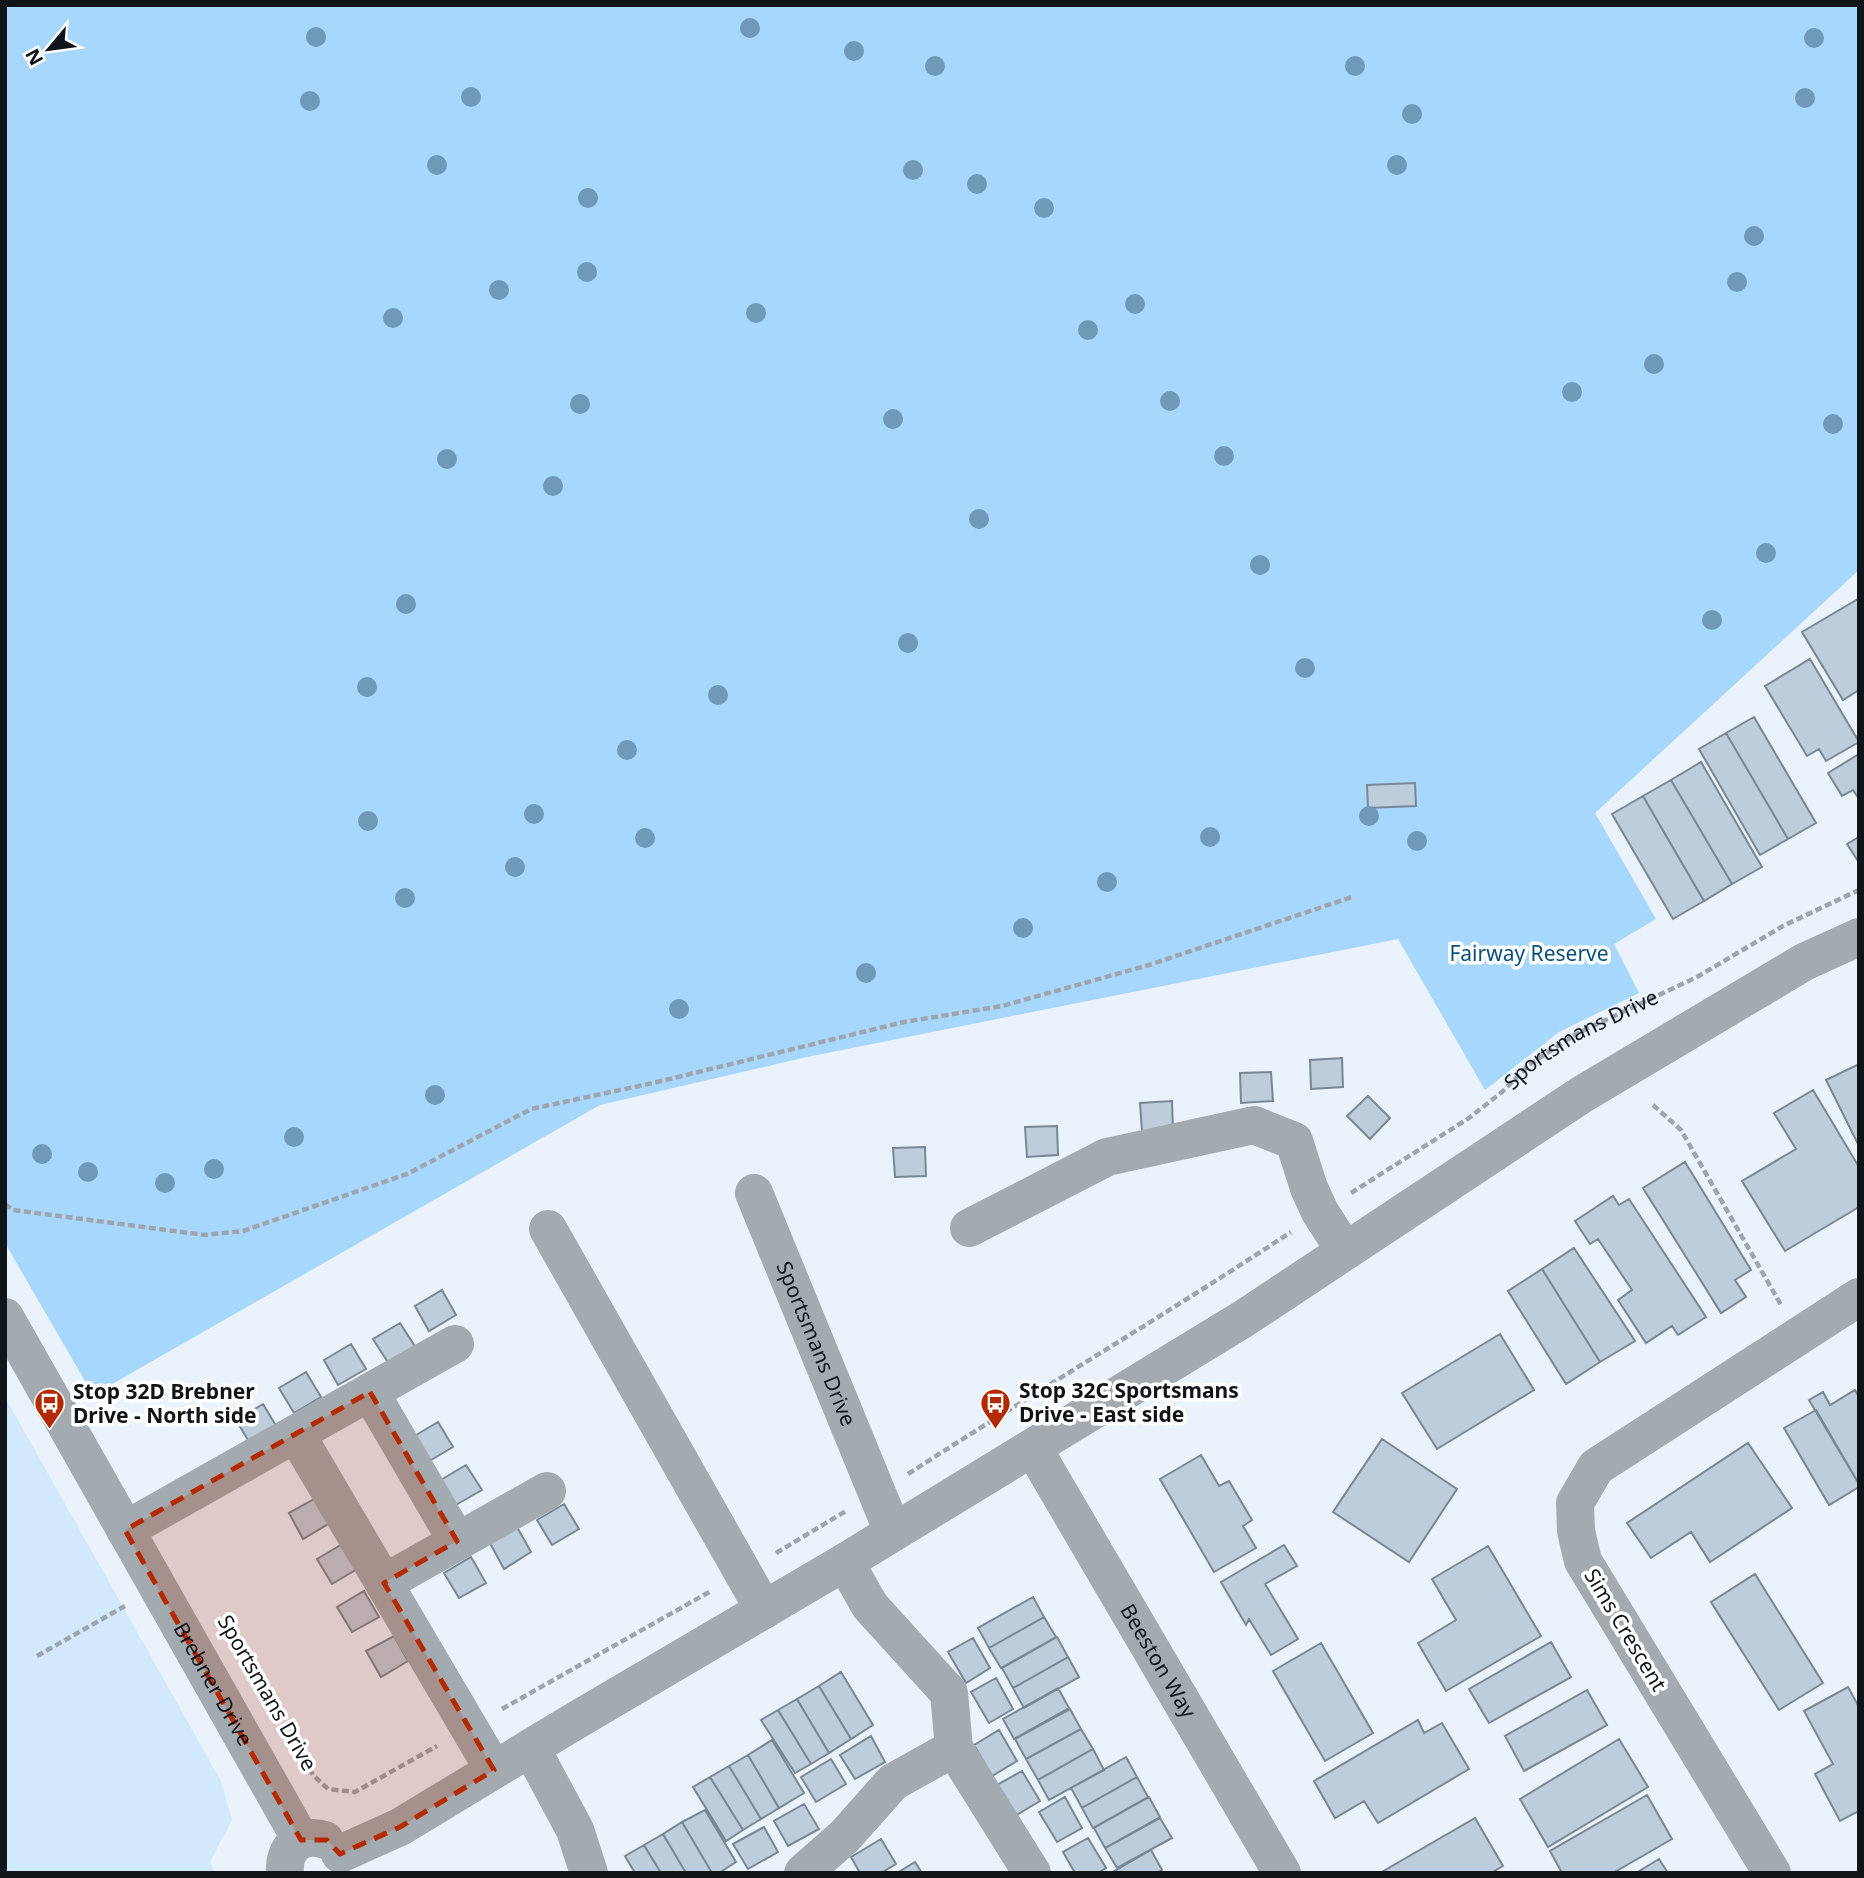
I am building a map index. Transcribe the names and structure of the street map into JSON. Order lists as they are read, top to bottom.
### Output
{
  "streets": {
    "street": [
      "Sportsmans Drive",
      "Sims Crescent",
      "Beeston Way",
      "Brebner Drive"
    ]
  },
  "parks": ["Fairway Reserve"],
  "places": {
    "bus stop": ["Stop 32C Sportsmans Drive - East side", "Stop 32D Brebner Drive - North side"]
  },
  "north": "bottom left"
}
